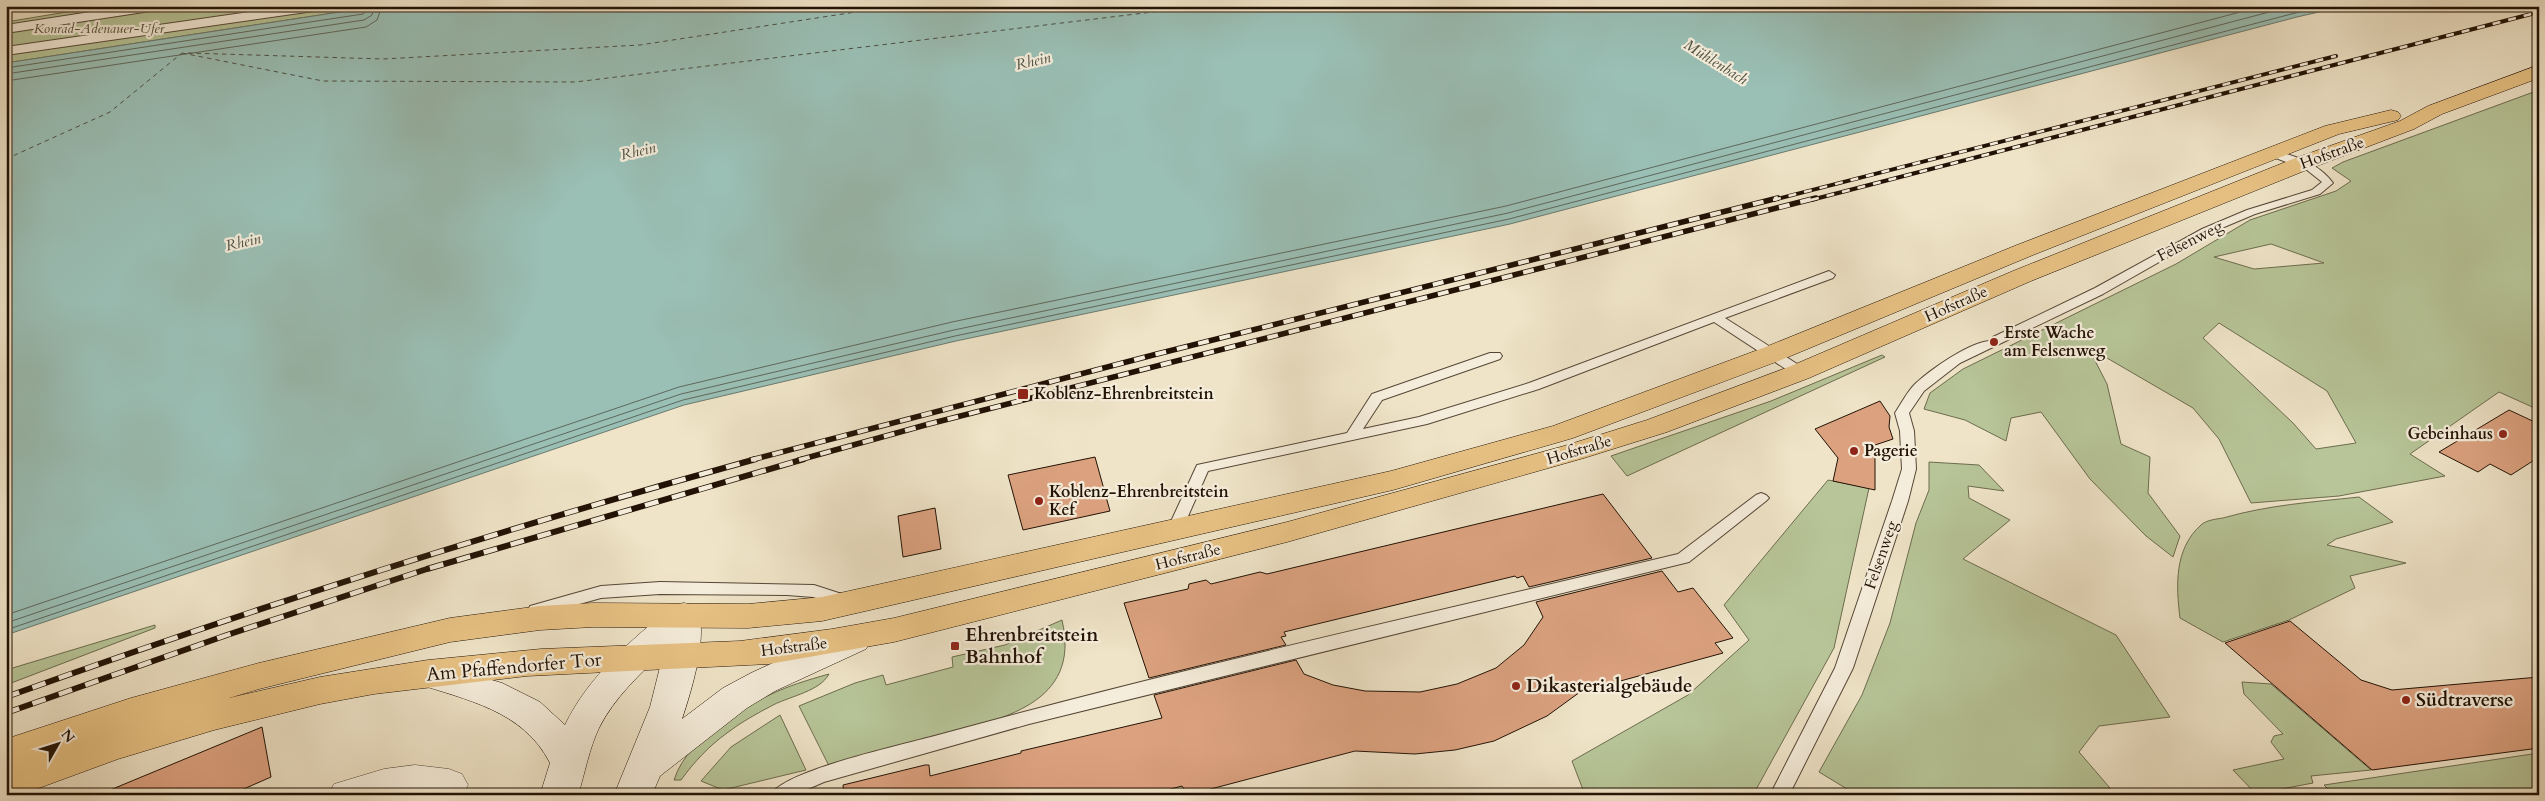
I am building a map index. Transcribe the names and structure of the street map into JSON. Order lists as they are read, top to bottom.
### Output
{
  "streets": {
    "main road": ["Hofstraße", "Am Pfaffendorfer Tor"],
    "lane": ["Felsenweg"]
  },
  "crossings": [
    ["Hofstraße", "Felsenweg"],
    ["Hofstraße", "Am Pfaffendorfer Tor"]
  ],
  "water": ["Rhein", "Mühlenbach"],
  "parks": ["Konrad-Adenauer-Ufer"],
  "places": {
    "other": [
      "Erste Wache am Felsenweg",
      "Gebeinhaus",
      "Pagerie",
      "Koblenz-Ehrenbreitstein Kef",
      "Dikasterialgebäude",
      "Südtraverse"
    ],
    "transit": ["Koblenz-Ehrenbreitstein", "Ehrenbreitstein Bahnhof"]
  },
  "north": "top right"
}
